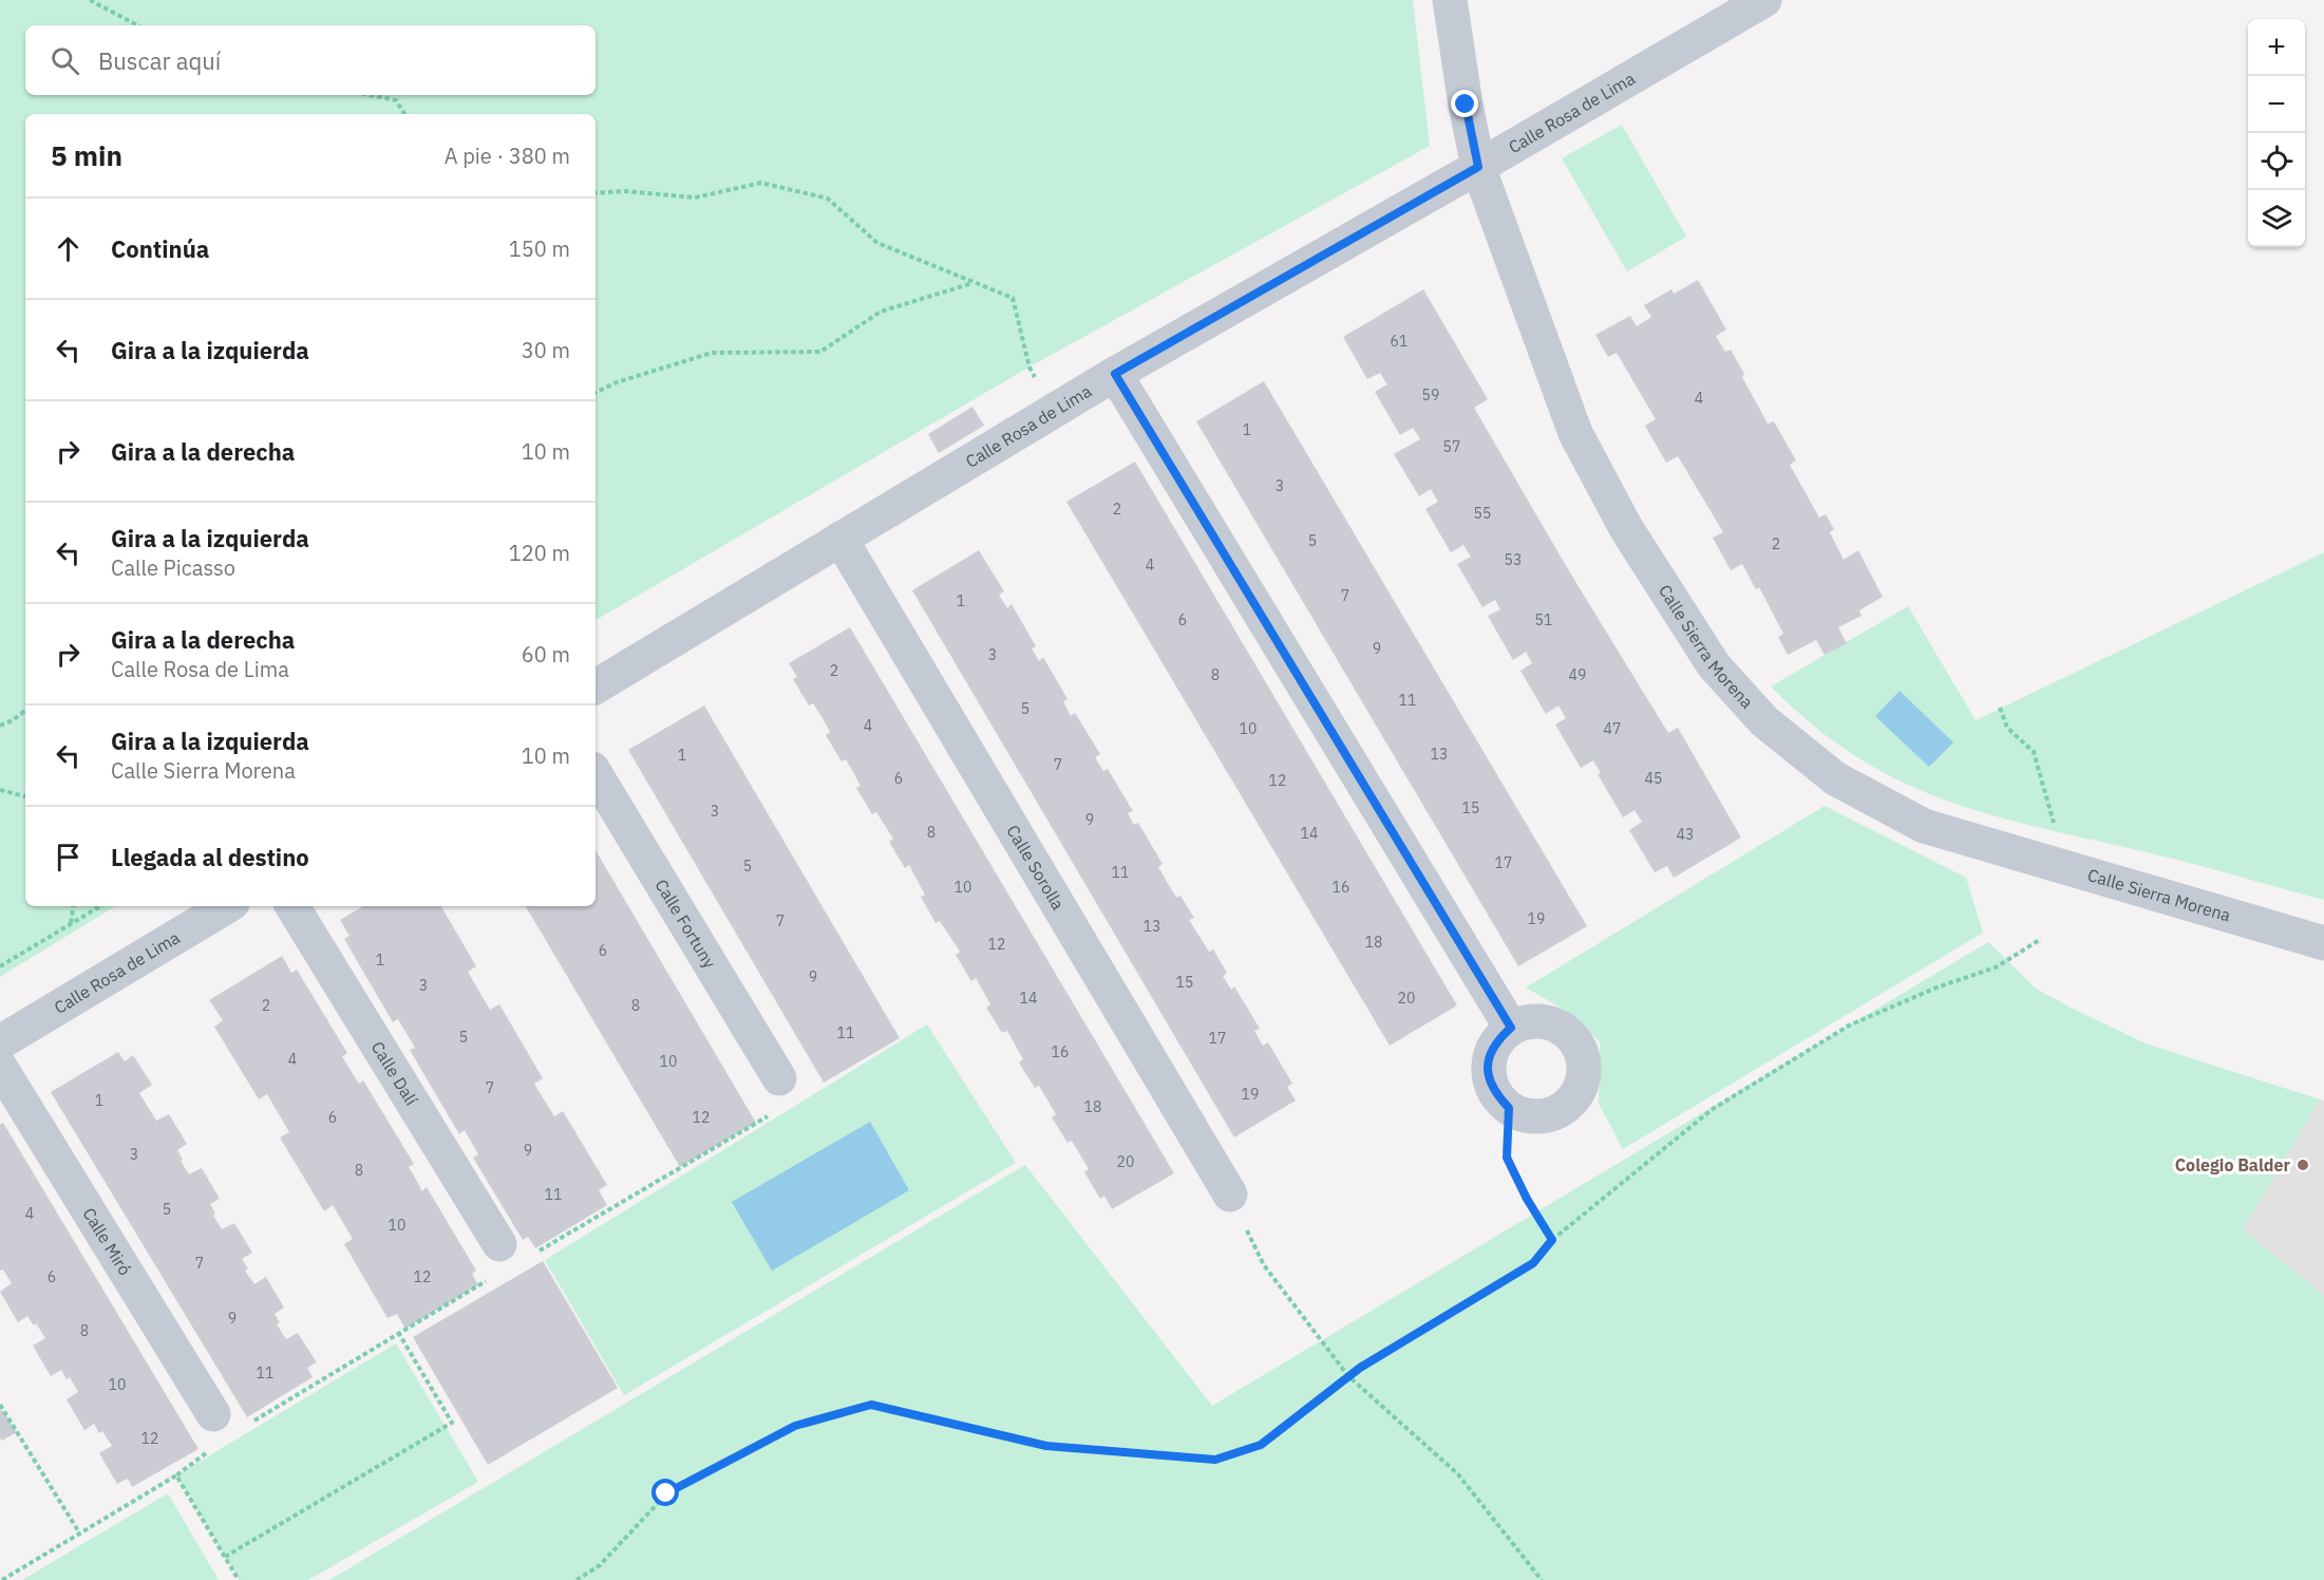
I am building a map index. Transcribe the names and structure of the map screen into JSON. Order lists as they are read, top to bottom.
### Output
{
  "streets": {
    "street": [
      "Calle Rosa de Lima",
      "Calle Sierra Morena",
      "Calle Sorolla",
      "Calle Fortuny",
      "Calle Dalí",
      "Calle Miró"
    ]
  },
  "crossings": [
    ["Calle Rosa de Lima", "Calle Sierra Morena"],
    ["Calle Rosa de Lima", "Calle Sorolla"]
  ],
  "places": ["Colegio Balder"],
  "house_numbers": [
    "61",
    "59",
    "4",
    "1",
    "57",
    "3",
    "2",
    "55",
    "5",
    "2",
    "53",
    "4",
    "7",
    "1",
    "6",
    "51",
    "9",
    "3",
    "2",
    "8",
    "49",
    "11",
    "5",
    "4",
    "10",
    "47",
    "13",
    "1",
    "7",
    "6",
    "45",
    "12",
    "15",
    "3",
    "9",
    "8",
    "14",
    "43",
    "17",
    "5",
    "11",
    "10",
    "16",
    "19",
    "7",
    "13",
    "18",
    "12",
    "6",
    "1",
    "9",
    "15",
    "3",
    "14",
    "20",
    "2",
    "8",
    "11",
    "5",
    "17",
    "16",
    "4",
    "10",
    "7",
    "19",
    "1",
    "18",
    "6",
    "12",
    "9",
    "3",
    "20",
    "8",
    "11",
    "5",
    "4",
    "10",
    "7",
    "6",
    "12",
    "9",
    "8",
    "11",
    "10",
    "12"
  ],
  "page": {
    "map_buttons": ["+", "−"],
    "search": "Buscar aquí",
    "heading": ["5 min", "A pie · 380 m"],
    "list": [
      ["Continúa", "150 m"],
      ["Gira a la izquierda", "30 m"],
      ["Gira a la derecha", "10 m"],
      ["Gira a la izquierda", "Calle Picasso", "120 m"],
      ["Gira a la derecha", "Calle Rosa de Lima", "60 m"],
      ["Gira a la izquierda", "Calle Sierra Morena", "10 m"],
      "Llegada al destino"
    ]
  }
}
